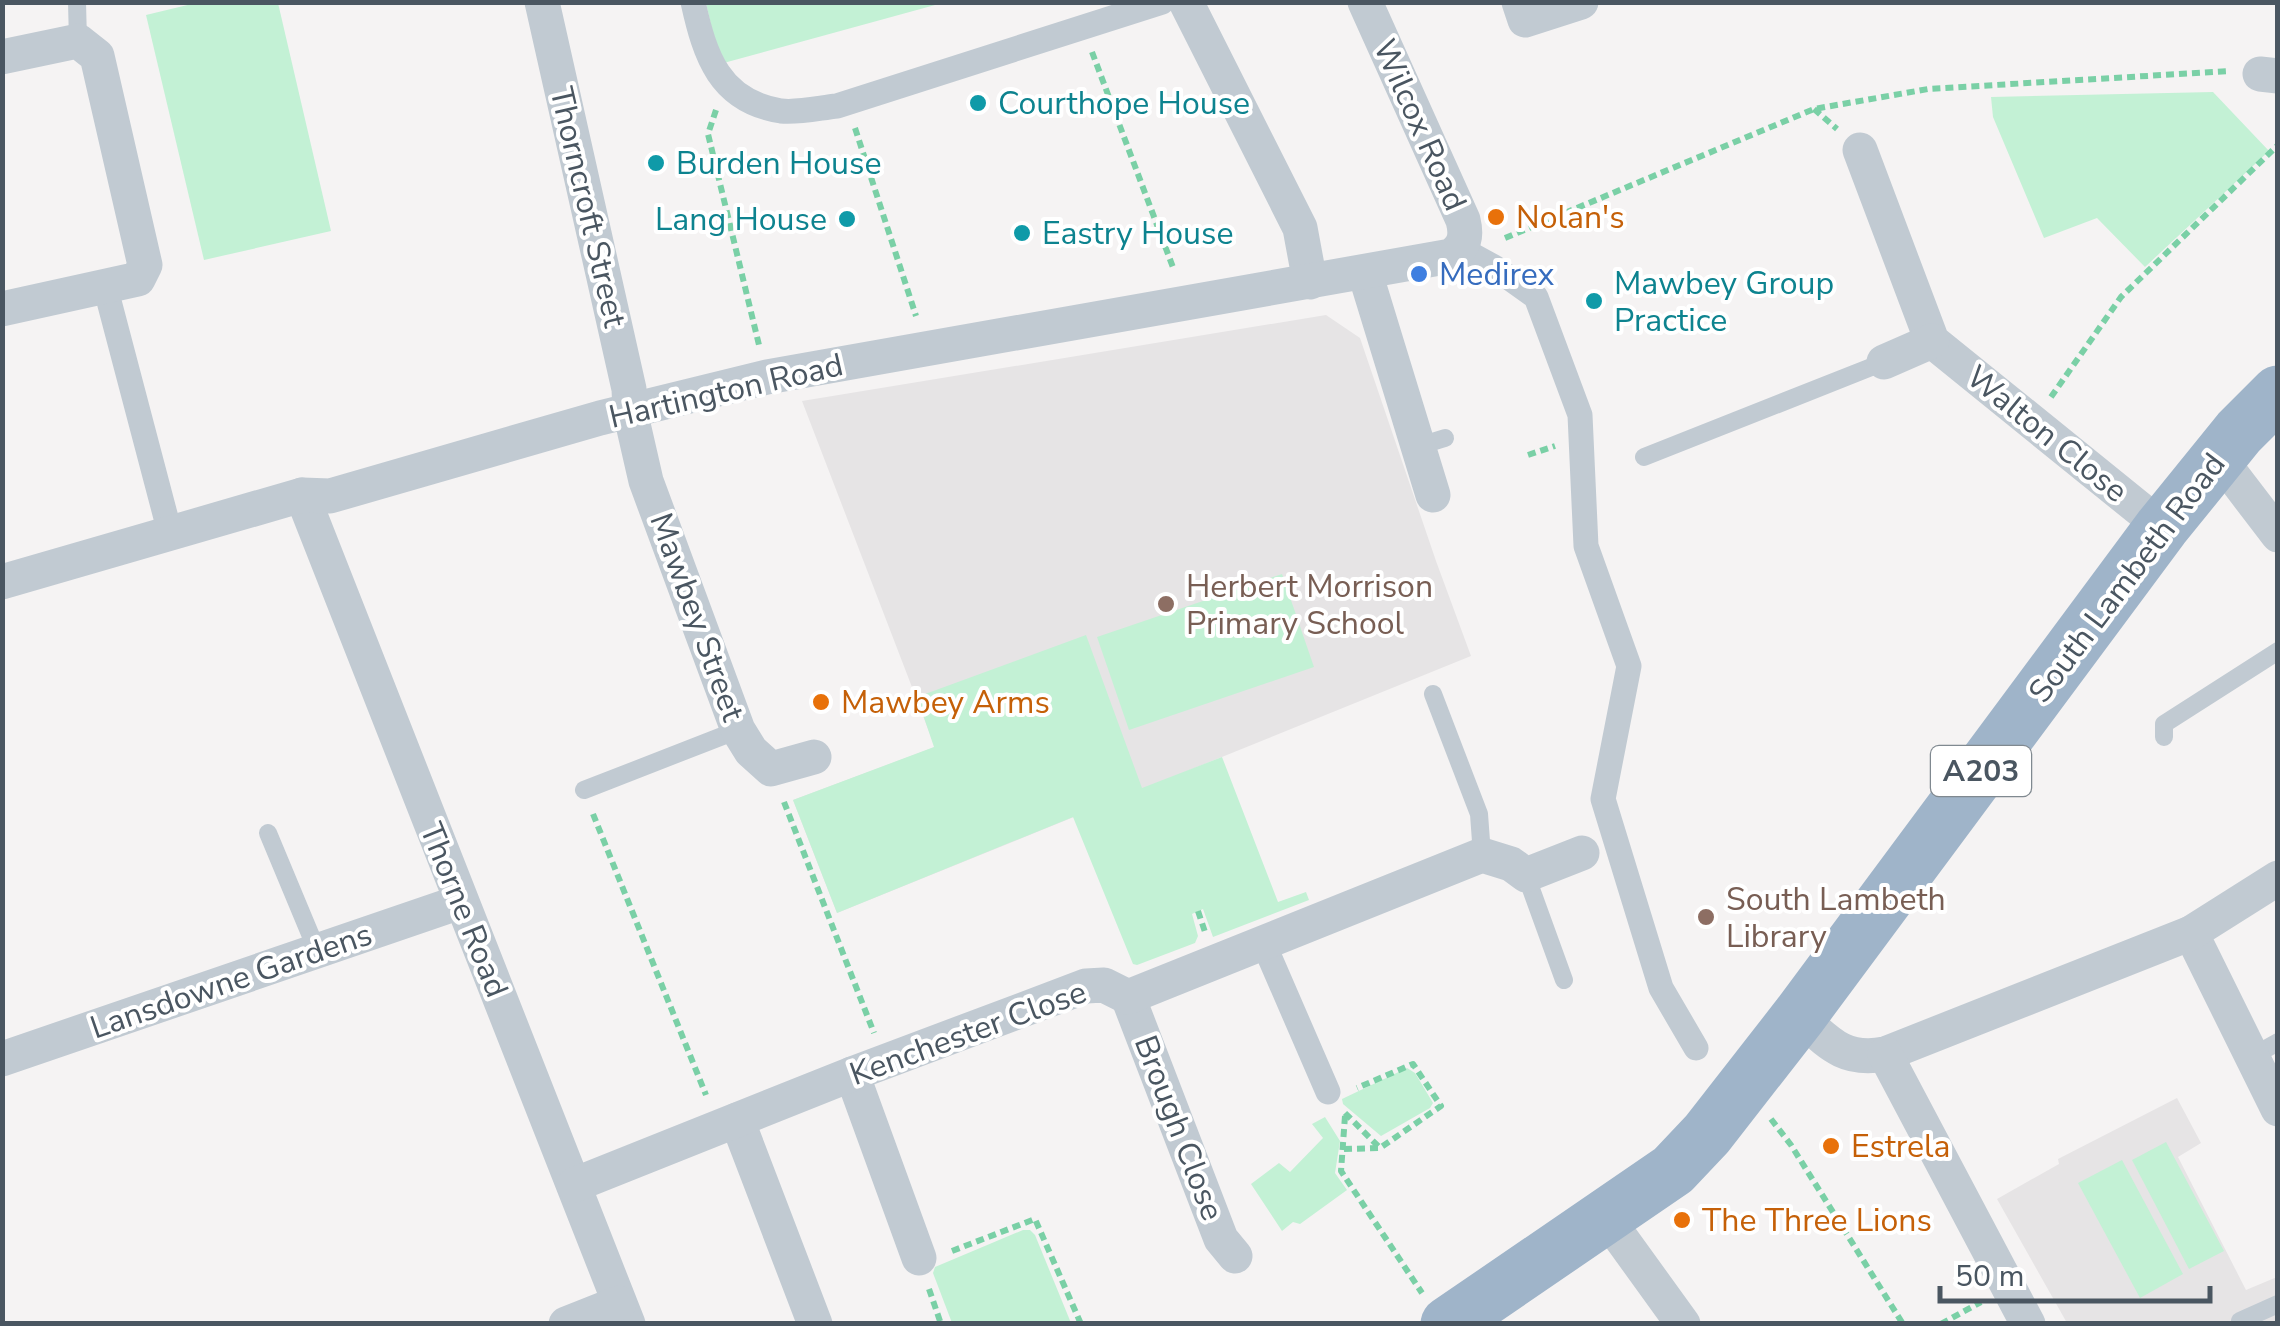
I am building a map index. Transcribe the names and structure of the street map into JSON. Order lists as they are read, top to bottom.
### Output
{
  "streets": {
    "highway": ["South Lambeth Road", "A203"],
    "street": [
      "Wilcox Road",
      "Thorncroft Street",
      "Hartington Road",
      "Walton Close",
      "Mawbey Street",
      "Thorne Road",
      "Lansdowne Gardens",
      "Kenchester Close",
      "Brough Close"
    ]
  },
  "crossings": [
    ["Wilcox Road", "Hartington Road"],
    ["Thorncroft Street", "Hartington Road"],
    ["Thorncroft Street", "Mawbey Street"],
    ["Hartington Road", "Mawbey Street"],
    ["Hartington Road", "Thorne Road"],
    ["Walton Close", "South Lambeth Road"],
    ["Thorne Road", "Lansdowne Gardens"],
    ["Thorne Road", "Kenchester Close"],
    ["Kenchester Close", "Brough Close"]
  ],
  "places": [
    "Courthope House",
    "Burden House",
    "Nolan's",
    "Lang House",
    "Eastry House",
    "Medirex",
    "Mawbey Group Practice",
    "Herbert Morrison Primary School",
    "Mawbey Arms",
    "South Lambeth Library",
    "Estrela",
    "The Three Lions"
  ],
  "scale_bar": "50 m"
}
